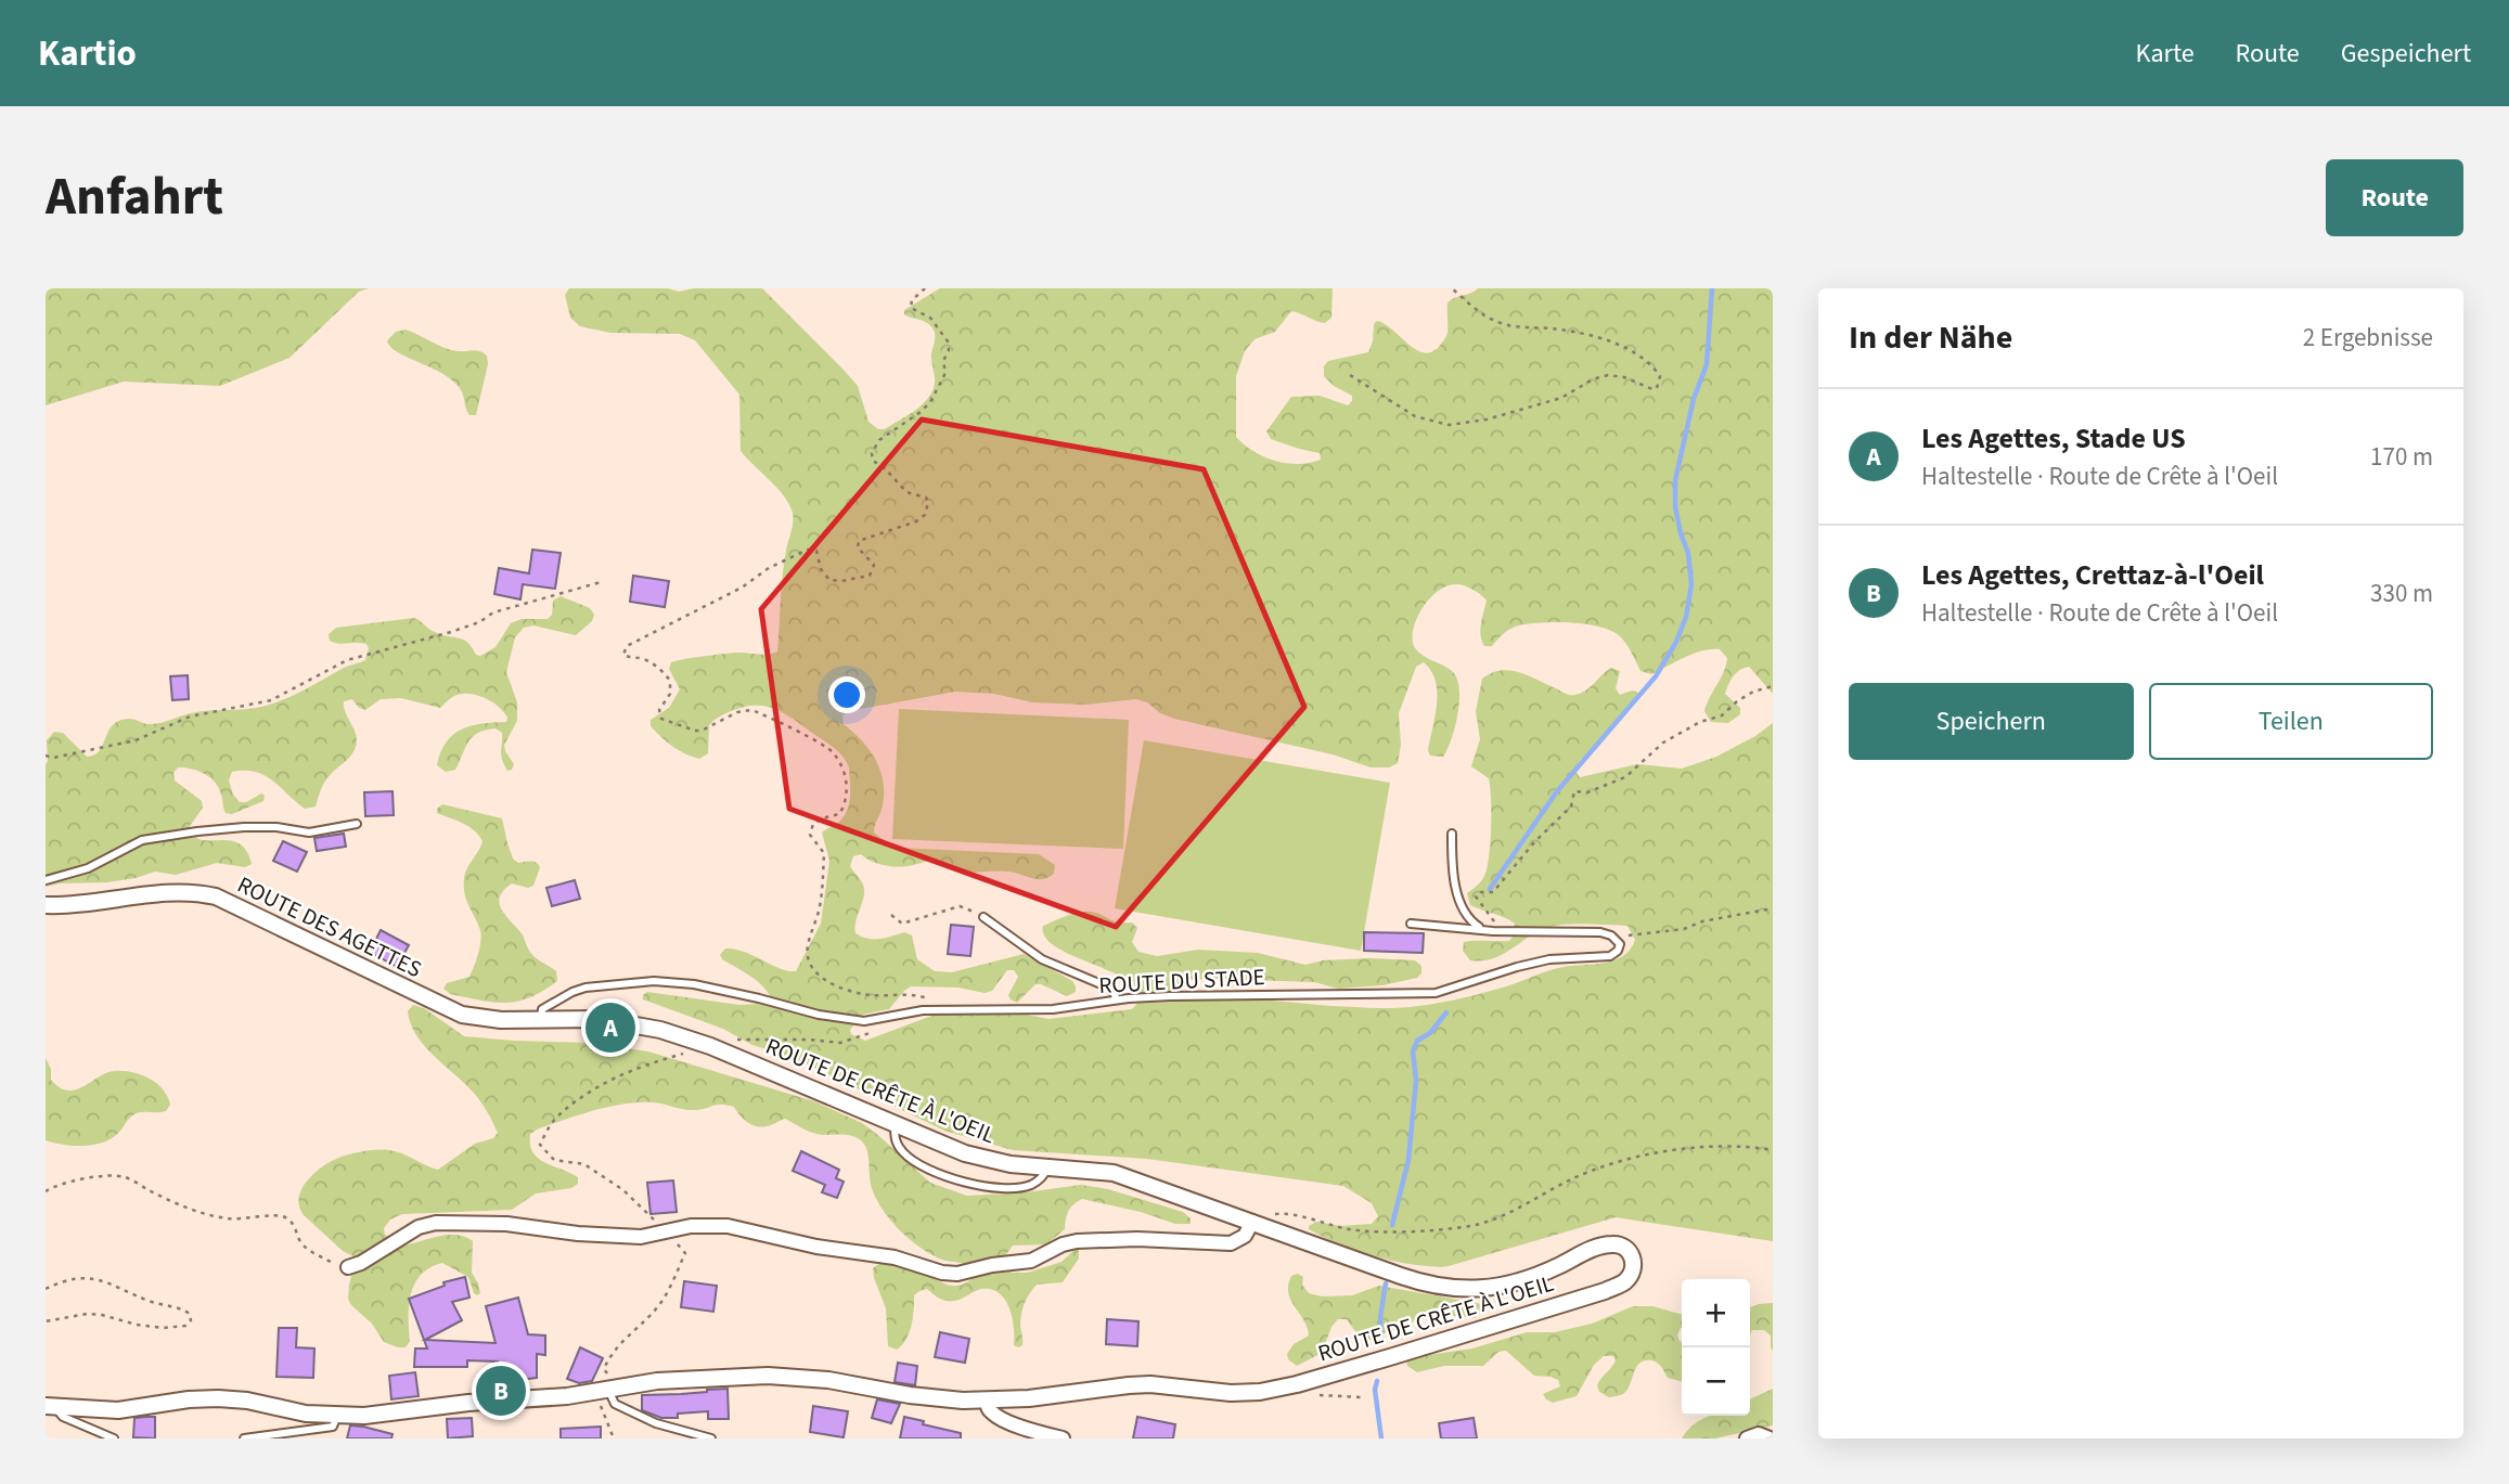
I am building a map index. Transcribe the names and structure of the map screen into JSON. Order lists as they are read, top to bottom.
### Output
{
  "streets": {
    "street": ["ROUTE DES AGETTES", "ROUTE DE CRÊTE À L'OEIL"],
    "lane": ["ROUTE DU STADE"]
  },
  "crossings": [
    ["ROUTE DES AGETTES", "ROUTE DE CRÊTE À L'OEIL"],
    ["ROUTE DU STADE", "ROUTE DE CRÊTE À L'OEIL"]
  ],
  "page": {
    "header": "Kartio",
    "nav": ["Karte", "Route", "Gespeichert"],
    "title": "Anfahrt",
    "buttons": [
      "Route",
      ["Speichern", "Teilen"]
    ],
    "heading": ["In der Nähe", "2 Ergebnisse"],
    "list": [
      {
        "mark": "A",
        "name": "Les Agettes, Stade US",
        "note": "Haltestelle · Route de Crête à l'Oeil",
        "value": "170 m"
      },
      {
        "mark": "B",
        "name": "Les Agettes, Crettaz-à-l'Oeil",
        "note": "Haltestelle · Route de Crête à l'Oeil",
        "value": "330 m"
      }
    ],
    "pins": ["A", "B"],
    "map_buttons": ["+", "−"]
  }
}
